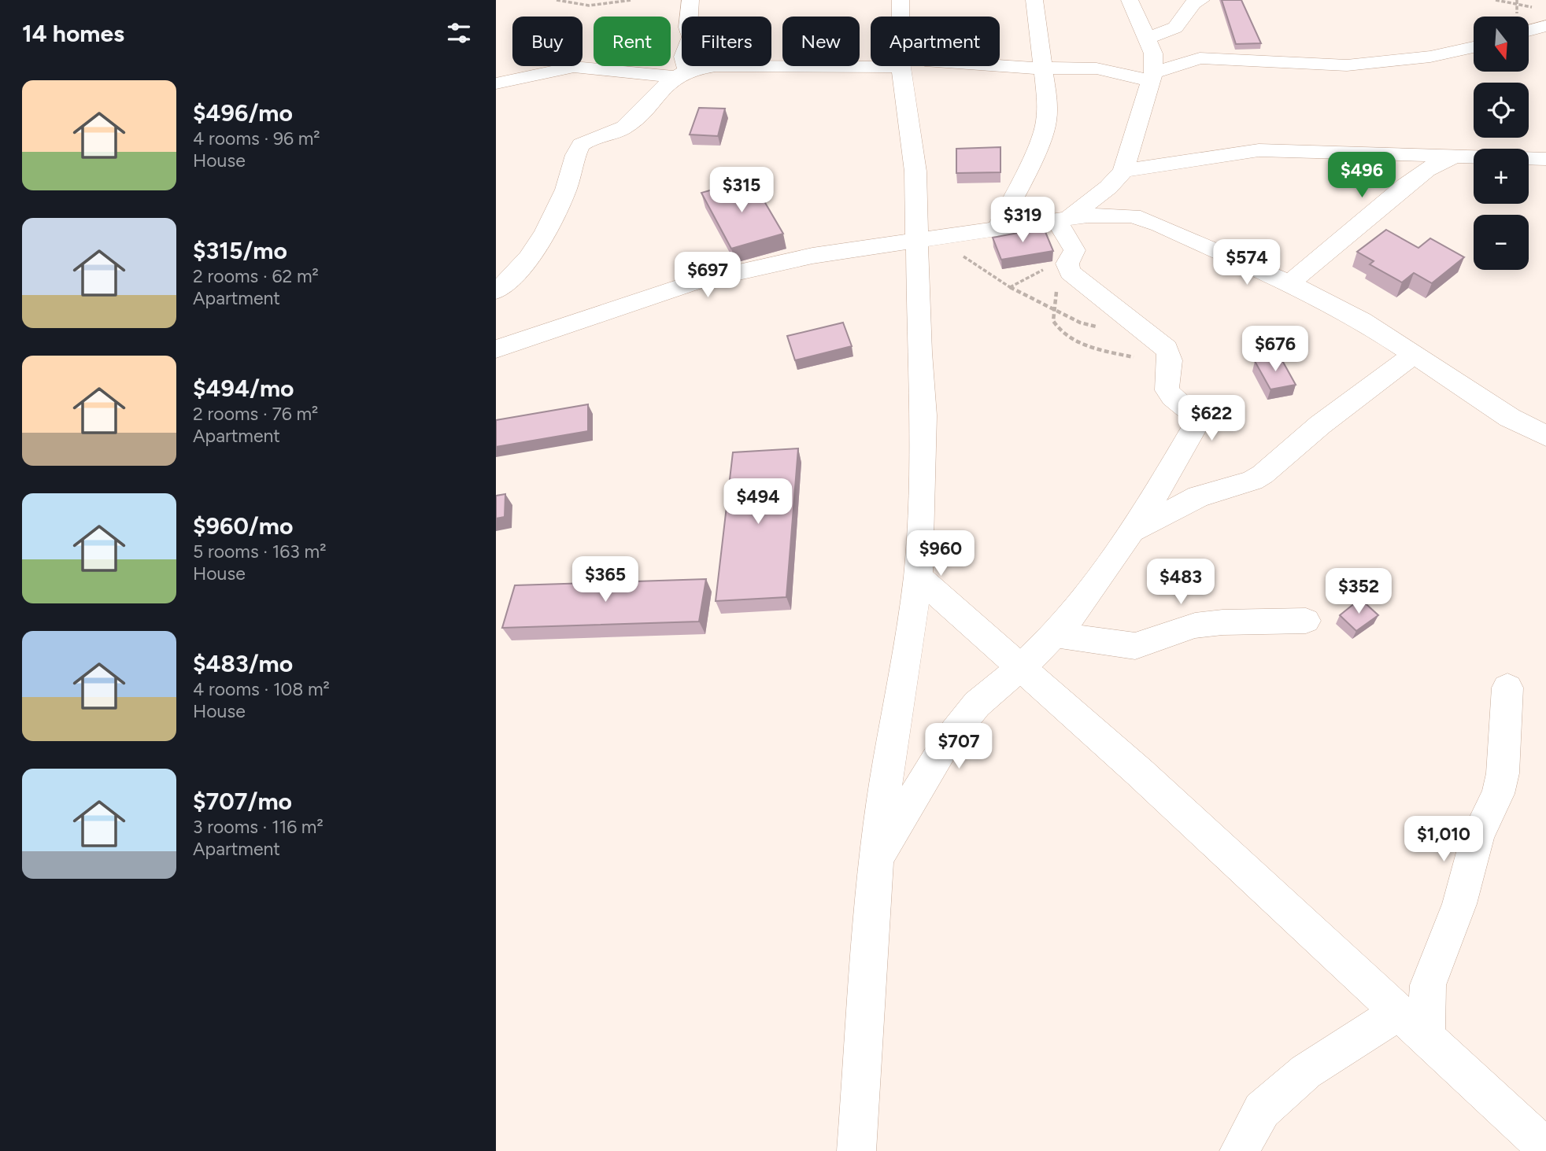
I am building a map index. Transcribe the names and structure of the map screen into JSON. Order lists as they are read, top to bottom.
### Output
{
  "north": "bottom",
  "page": {
    "heading": "14 homes",
    "map_buttons": ["+", "−"],
    "chip": [
      "Buy",
      "Rent",
      "Filters",
      "New",
      "Apartment"
    ],
    "list": [
      {
        "name": "$496/mo",
        "note": "4 rooms · 96 m² · House"
      },
      {
        "name": "$315/mo",
        "note": "2 rooms · 62 m² · Apartment"
      },
      {
        "name": "$494/mo",
        "note": "2 rooms · 76 m² · Apartment"
      },
      {
        "name": "$960/mo",
        "note": "5 rooms · 163 m² · House"
      },
      {
        "name": "$483/mo",
        "note": "4 rooms · 108 m² · House"
      },
      {
        "name": "$707/mo",
        "note": "3 rooms · 116 m² · Apartment"
      }
    ],
    "price": [
      "$496",
      "$315",
      "$319",
      "$574",
      "$697",
      "$676",
      "$622",
      "$494",
      "$960",
      "$365",
      "$483",
      "$352",
      "$707",
      "$1,010"
    ]
  }
}
